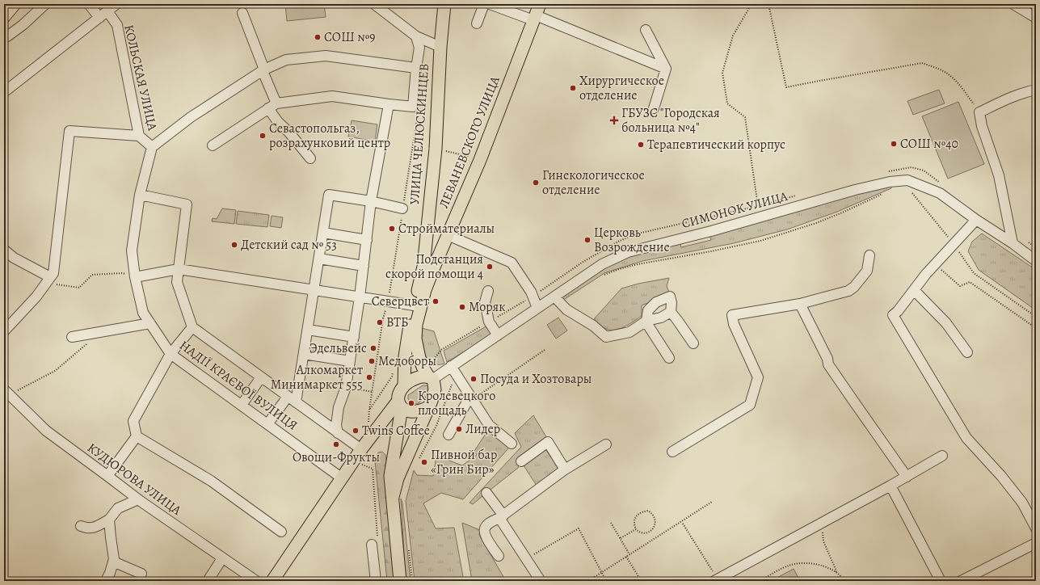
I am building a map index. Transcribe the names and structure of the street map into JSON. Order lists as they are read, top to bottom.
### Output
{
  "streets": {
    "main road": ["УЛИЦА ЧЕЛЮСКИНЦЕВ", "ЛЕВАНЕВСКОГО УЛИЦА"],
    "street": [
      "КОЛЬСКАЯ УЛИЦА",
      "СИМОНОК УЛИЦА",
      "НАДІЇ КРАЄВОЇ ВУЛИЦЯ",
      "КУДЮРОВА УЛИЦА"
    ]
  },
  "crossings": [
    ["КОЛЬСКАЯ УЛИЦА", "НАДІЇ КРАЄВОЇ ВУЛИЦЯ"],
    ["УЛИЦА ЧЕЛЮСКИНЦЕВ", "ЛЕВАНЕВСКОГО УЛИЦА"],
    ["ЛЕВАНЕВСКОГО УЛИЦА", "СИМОНОК УЛИЦА"]
  ],
  "places": {
    "other": [
      "СОШ №9",
      "Хирургическое отделение",
      "Севастопольгаз, розрахунковий центр",
      "СОШ №40",
      "Терапевтический корпус",
      "Гинекологическое отделение",
      "Стройматериалы",
      "Церковь Возрождение",
      "Детский сад № 53",
      "Подстанция скорой помощи 4",
      "Северцвет",
      "Моряк",
      "ВТБ",
      "Эдельвейс",
      "Медоборы",
      "Алкомаркет Минимаркет 555",
      "Посуда и Хозтовары",
      "Кролевецкого площадь",
      "Лидер",
      "Twins Coffee",
      "Овощи-Фрукты",
      "Пивной бар «Грин Бир»"
    ],
    "health": ["ГБУЗС \"Городская больница №4\""]
  }
}
